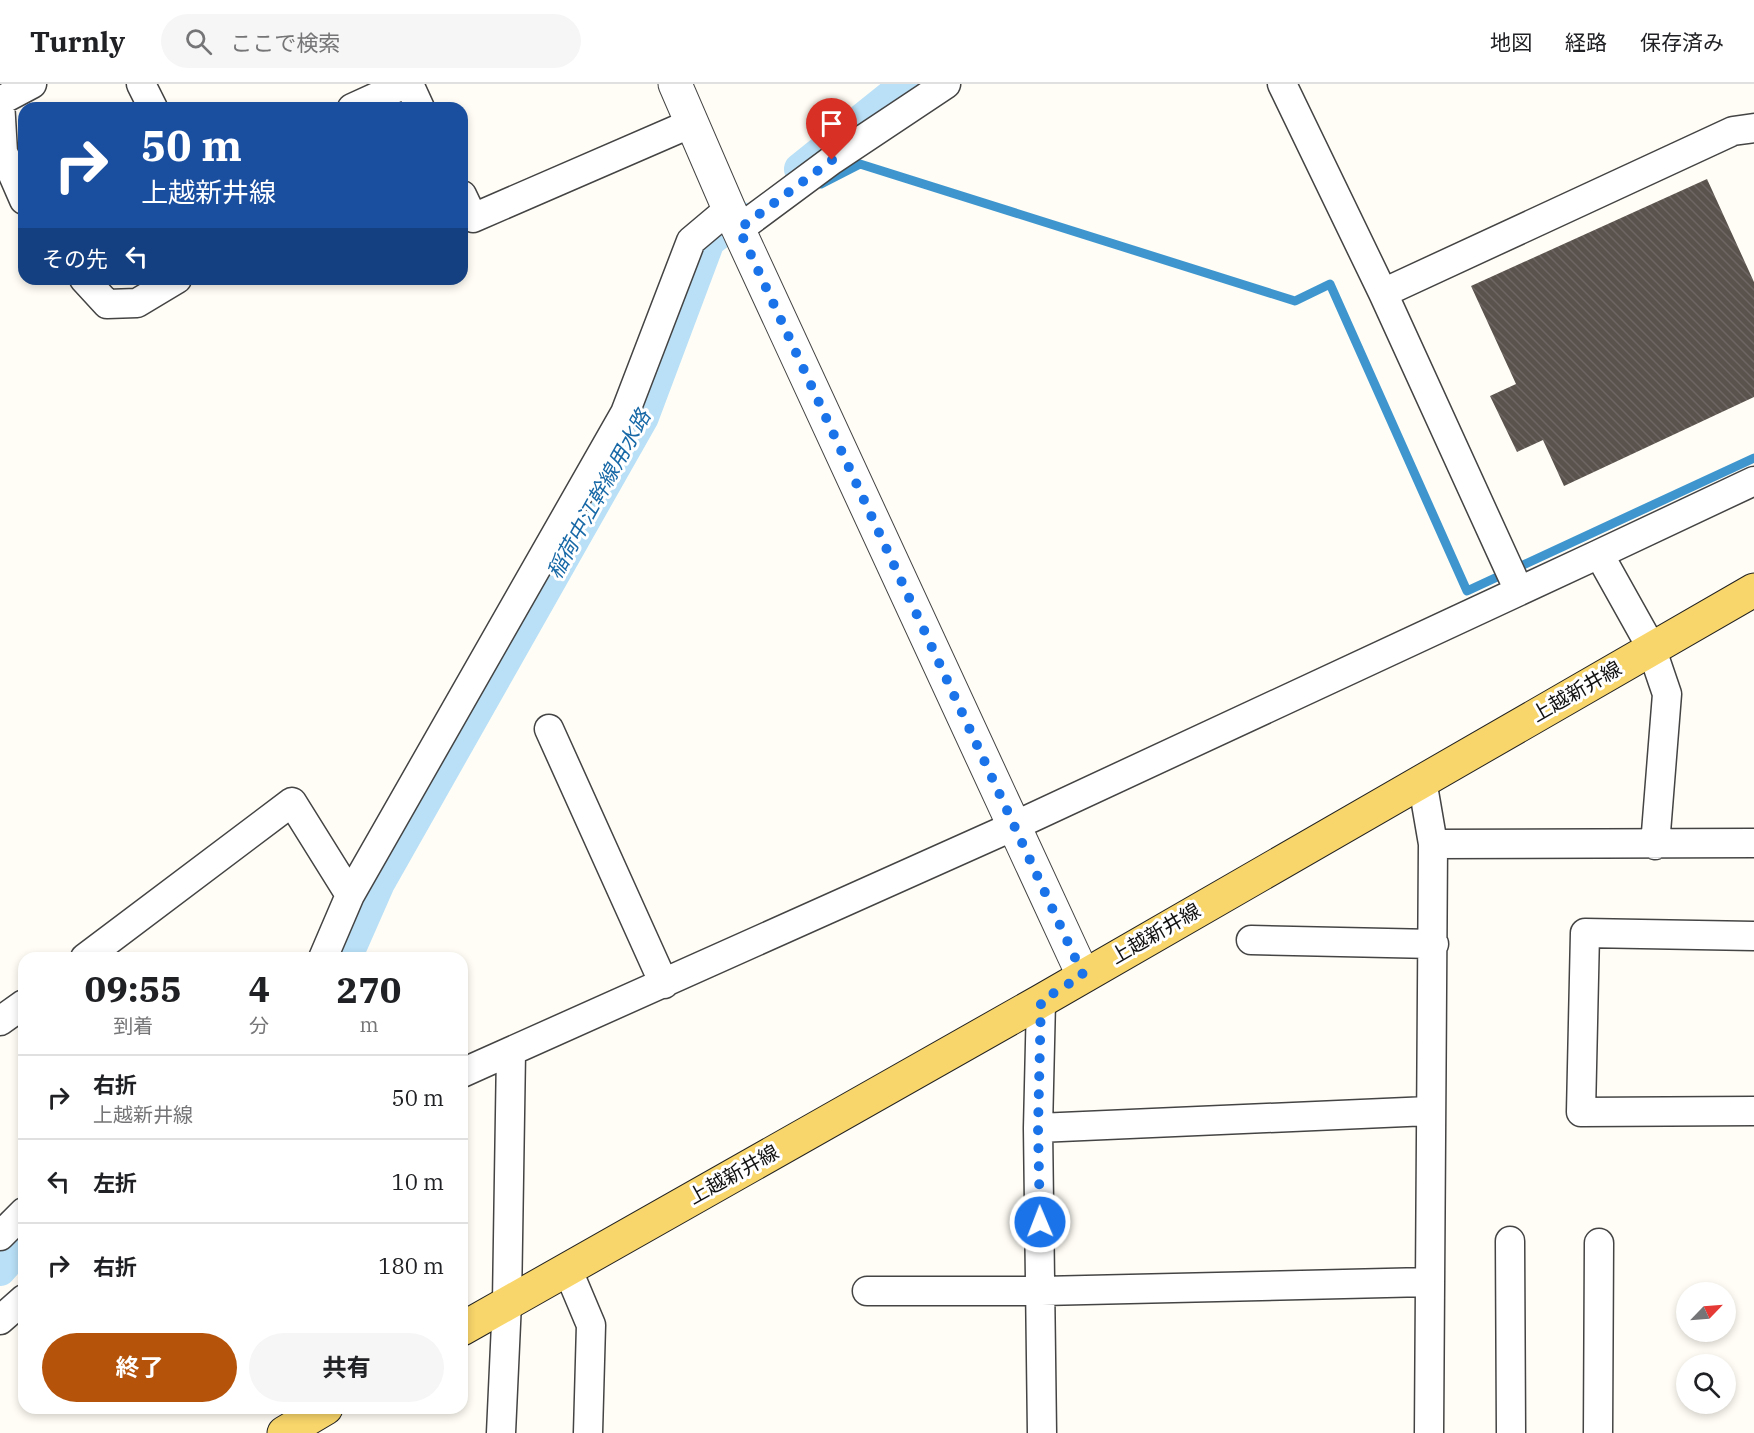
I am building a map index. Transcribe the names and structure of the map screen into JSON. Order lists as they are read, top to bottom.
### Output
{
  "streets": {
    "main road": ["上越新井線"]
  },
  "water": ["稲荷中江幹線用水路"],
  "north": "top right",
  "page": {
    "header": "Turnly",
    "search": "ここで検索",
    "nav": ["地図", "経路", "保存済み"],
    "turn": ["50 m", "上越新井線"],
    "then": "その先",
    "eta": [
      "09:55",
      "到着",
      "4",
      "分",
      "270",
      "m"
    ],
    "list": [
      {
        "name": "右折",
        "note": "上越新井線",
        "value": "50 m"
      },
      {
        "name": "左折",
        "value": "10 m"
      },
      {
        "name": "右折",
        "value": "180 m"
      }
    ],
    "buttons": ["終了", "共有"]
  }
}
